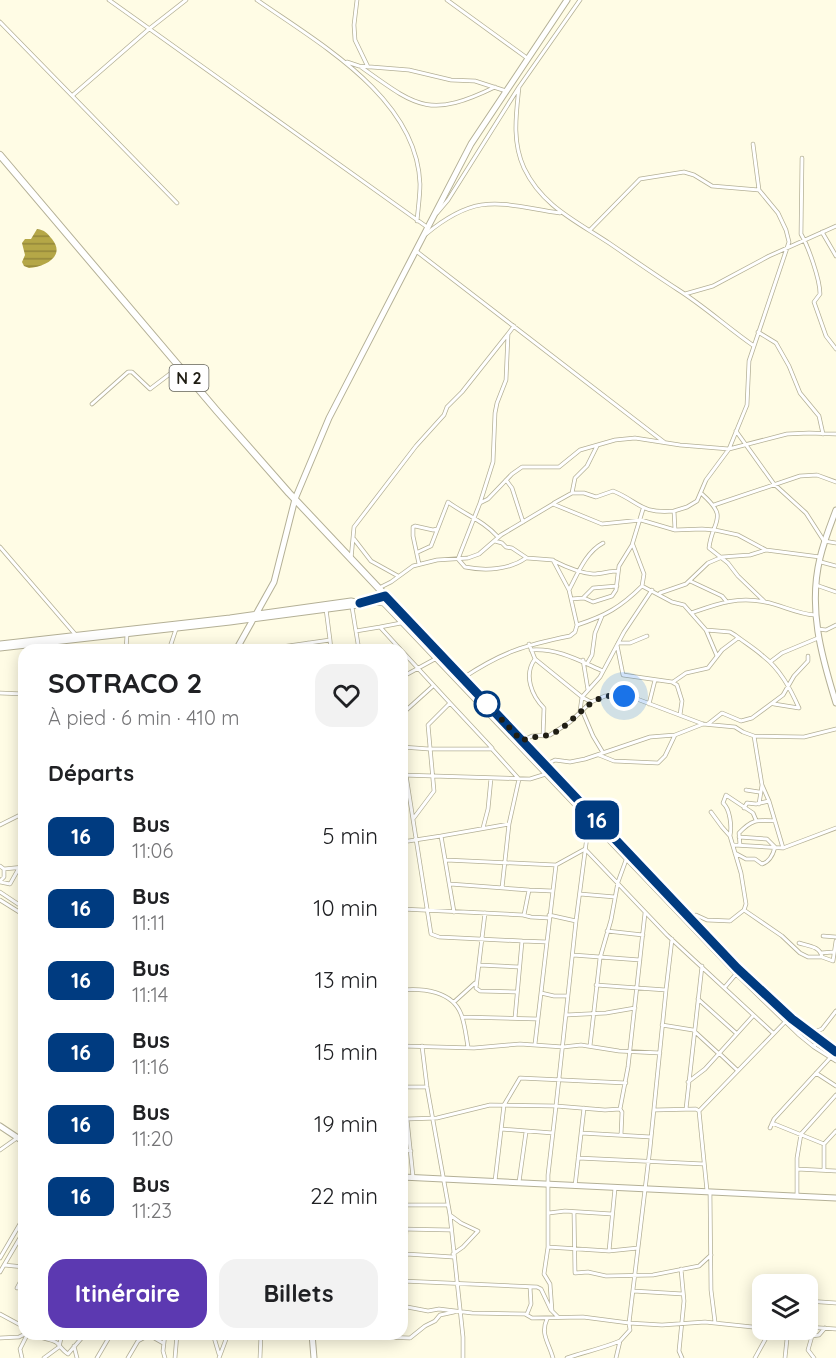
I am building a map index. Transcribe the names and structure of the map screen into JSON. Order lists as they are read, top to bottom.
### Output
{
  "streets": {
    "main road": ["N 2"]
  },
  "lines": ["bus line 16"],
  "page": {
    "on_map": "16",
    "heading": [
      ["SOTRACO 2", "À pied · 6 min · 410 m"],
      "Départs"
    ],
    "list": [
      {
        "mark": "16",
        "name": "Bus",
        "note": "11:06",
        "value": "5 min"
      },
      {
        "mark": "16",
        "name": "Bus",
        "note": "11:11",
        "value": "10 min"
      },
      {
        "mark": "16",
        "name": "Bus",
        "note": "11:14",
        "value": "13 min"
      },
      {
        "mark": "16",
        "name": "Bus",
        "note": "11:16",
        "value": "15 min"
      },
      {
        "mark": "16",
        "name": "Bus",
        "note": "11:20",
        "value": "19 min"
      },
      {
        "mark": "16",
        "name": "Bus",
        "note": "11:23",
        "value": "22 min"
      }
    ],
    "buttons": ["Itinéraire", "Billets"]
  }
}
